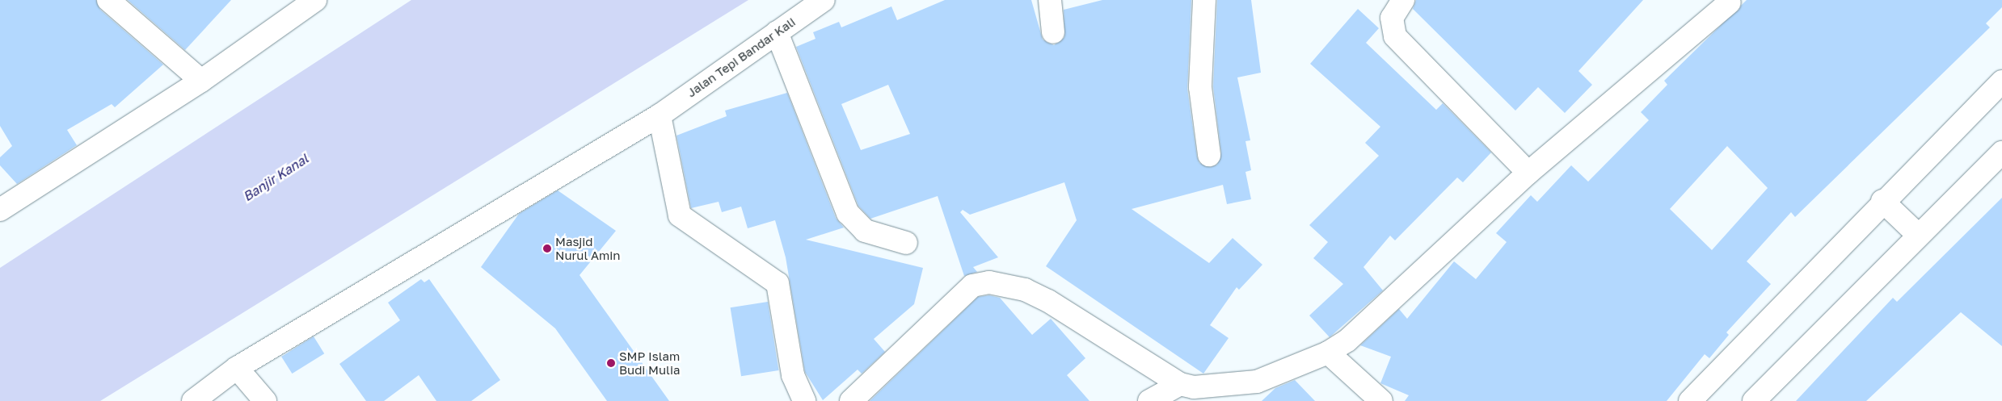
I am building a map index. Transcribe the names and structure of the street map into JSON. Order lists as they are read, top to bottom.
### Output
{
  "streets": {
    "street": ["Jalan Tepi Bandar Kali"]
  },
  "water": ["Banjir Kanal"],
  "places": ["Masjid Nurul Amin", "SMP Islam Budi Mulia"]
}
